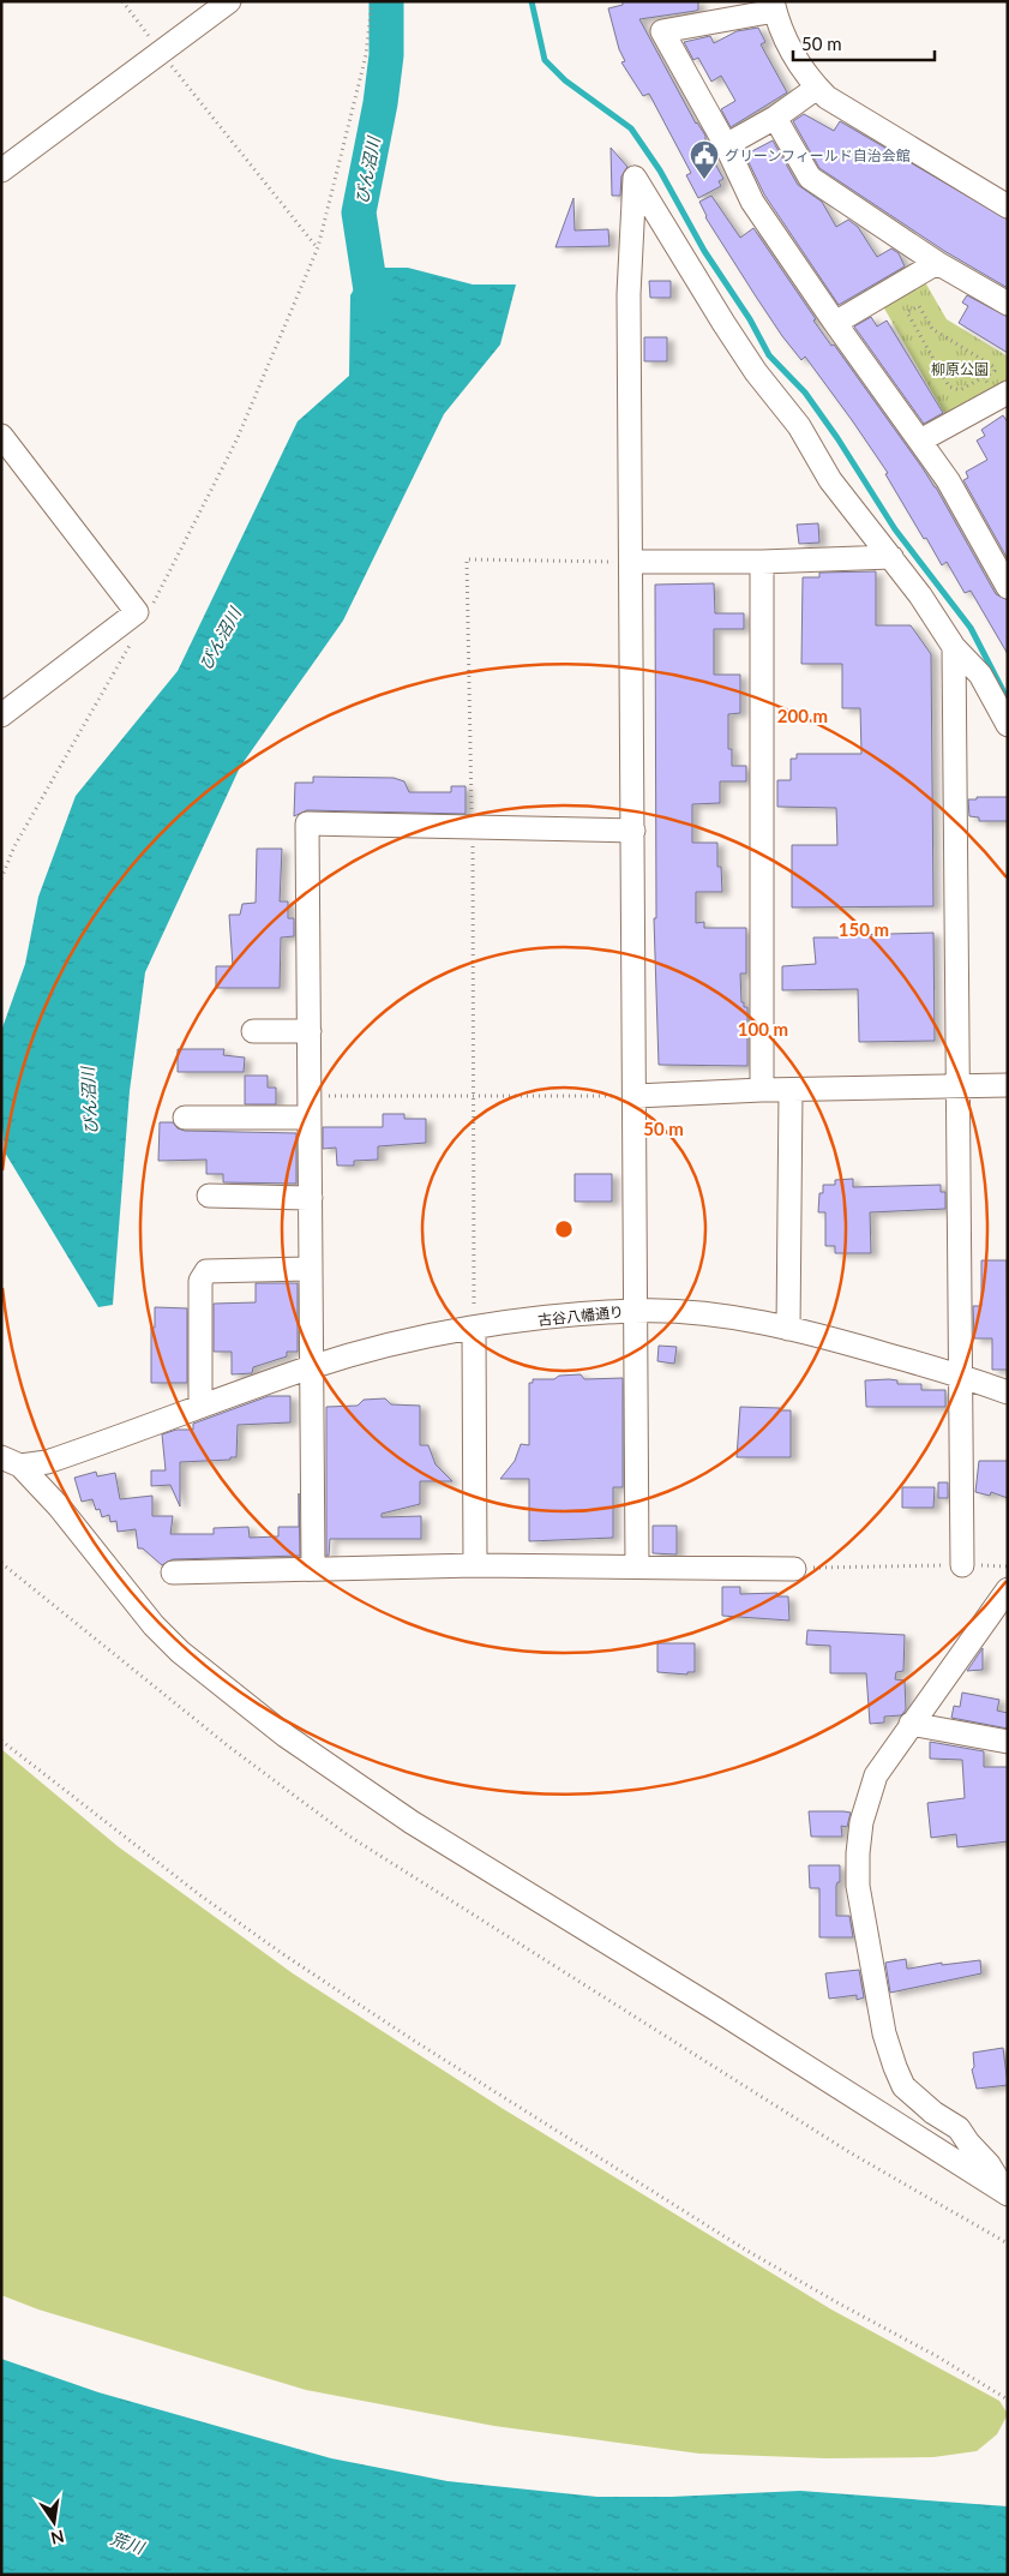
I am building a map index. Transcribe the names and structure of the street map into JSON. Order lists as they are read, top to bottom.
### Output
{
  "streets": {
    "street": ["古谷八幡通り"]
  },
  "water": ["びん沼川", "荒川"],
  "parks": ["柳原公園"],
  "places": {
    "public building": ["グリーンフィールド自治会館"]
  },
  "scale_bar": "50 m",
  "north": "bottom",
  "rings": [
    "200 m",
    "150 m",
    "100 m",
    "50 m"
  ]
}
